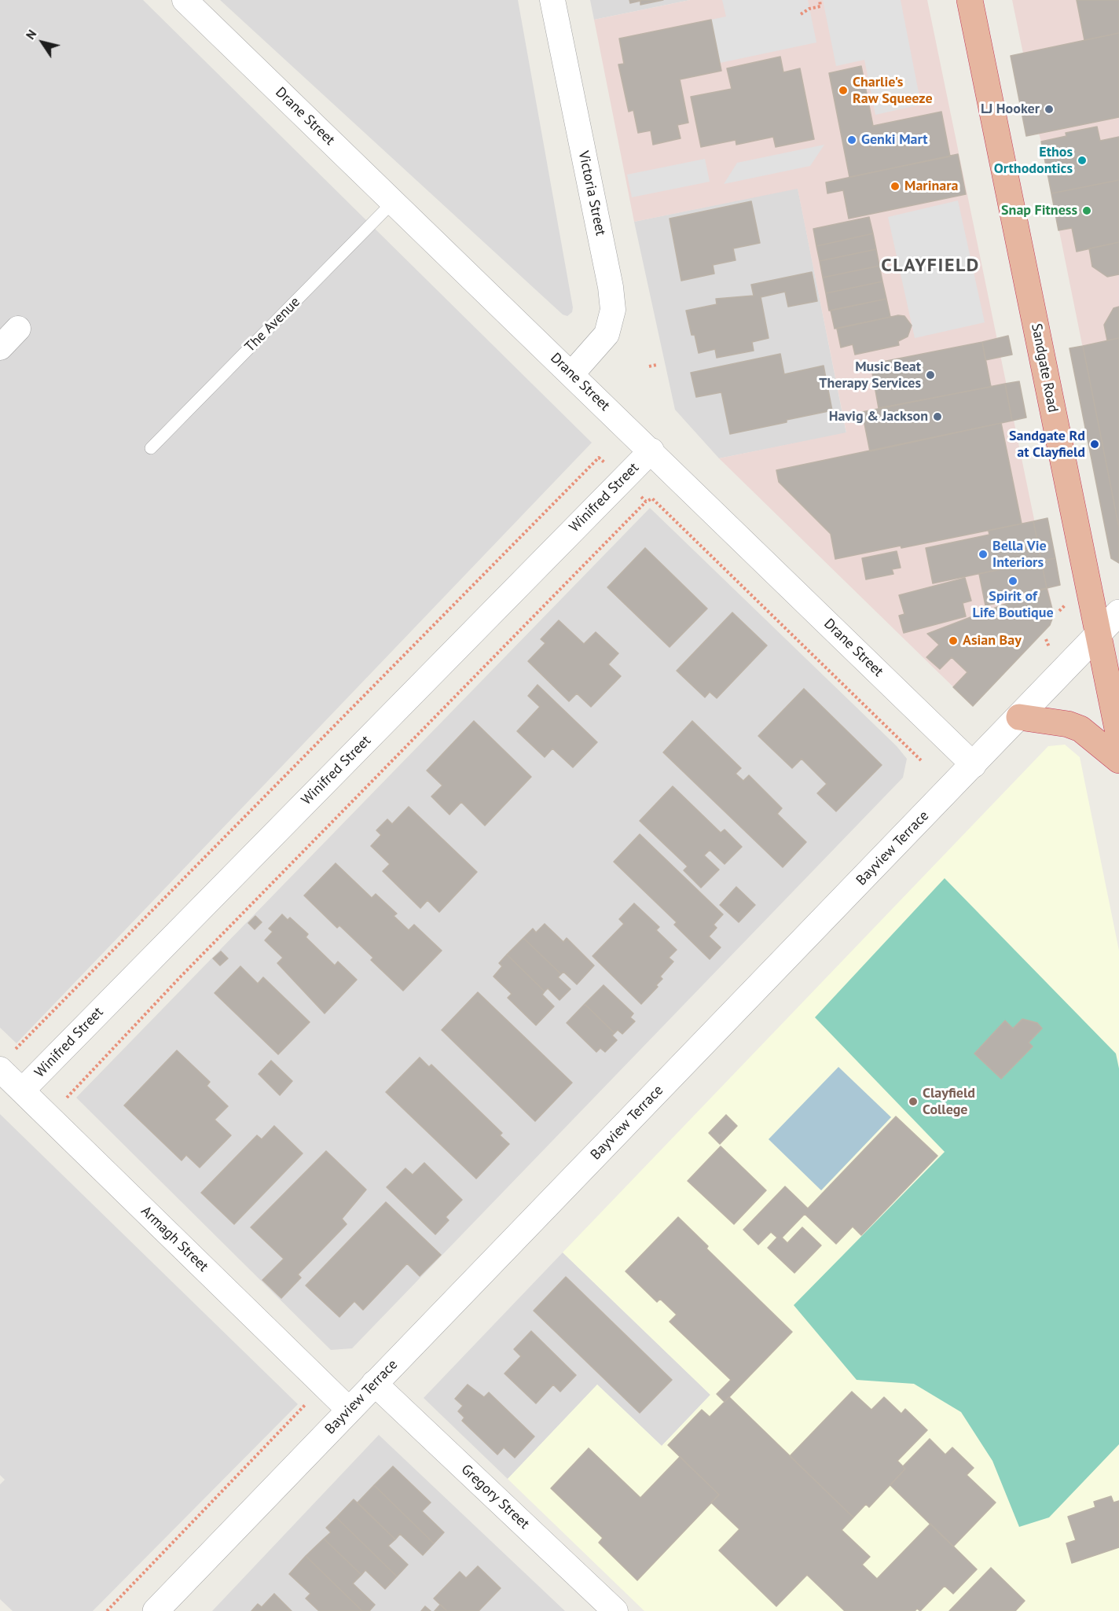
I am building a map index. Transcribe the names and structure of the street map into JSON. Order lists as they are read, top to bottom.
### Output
{
  "streets": {
    "highway": ["Sandgate Road"],
    "street": [
      "Drane Street",
      "Victoria Street",
      "Winifred Street",
      "Bayview Terrace",
      "Armagh Street",
      "Gregory Street"
    ],
    "lane": ["The Avenue"]
  },
  "crossings": [
    ["Drane Street", "Victoria Street"],
    ["Drane Street", "The Avenue"],
    ["Drane Street", "Winifred Street"],
    ["Drane Street", "Bayview Terrace"],
    ["Sandgate Road", "Bayview Terrace"],
    ["Winifred Street", "Armagh Street"],
    ["Bayview Terrace", "Armagh Street"],
    ["Bayview Terrace", "Gregory Street"]
  ],
  "districts": ["CLAYFIELD"],
  "places": [
    "Charlie's Raw Squeeze",
    "LJ Hooker",
    "Genki Mart",
    "Ethos Orthodontics",
    "Marinara",
    "Snap Fitness",
    "Music Beat Therapy Services",
    "Havig & Jackson",
    "Sandgate Rd at Clayfield",
    "Bella Vie Interiors",
    "Spirit of Life Boutique",
    "Asian Bay",
    "Clayfield College"
  ],
  "north": "top left"
}
